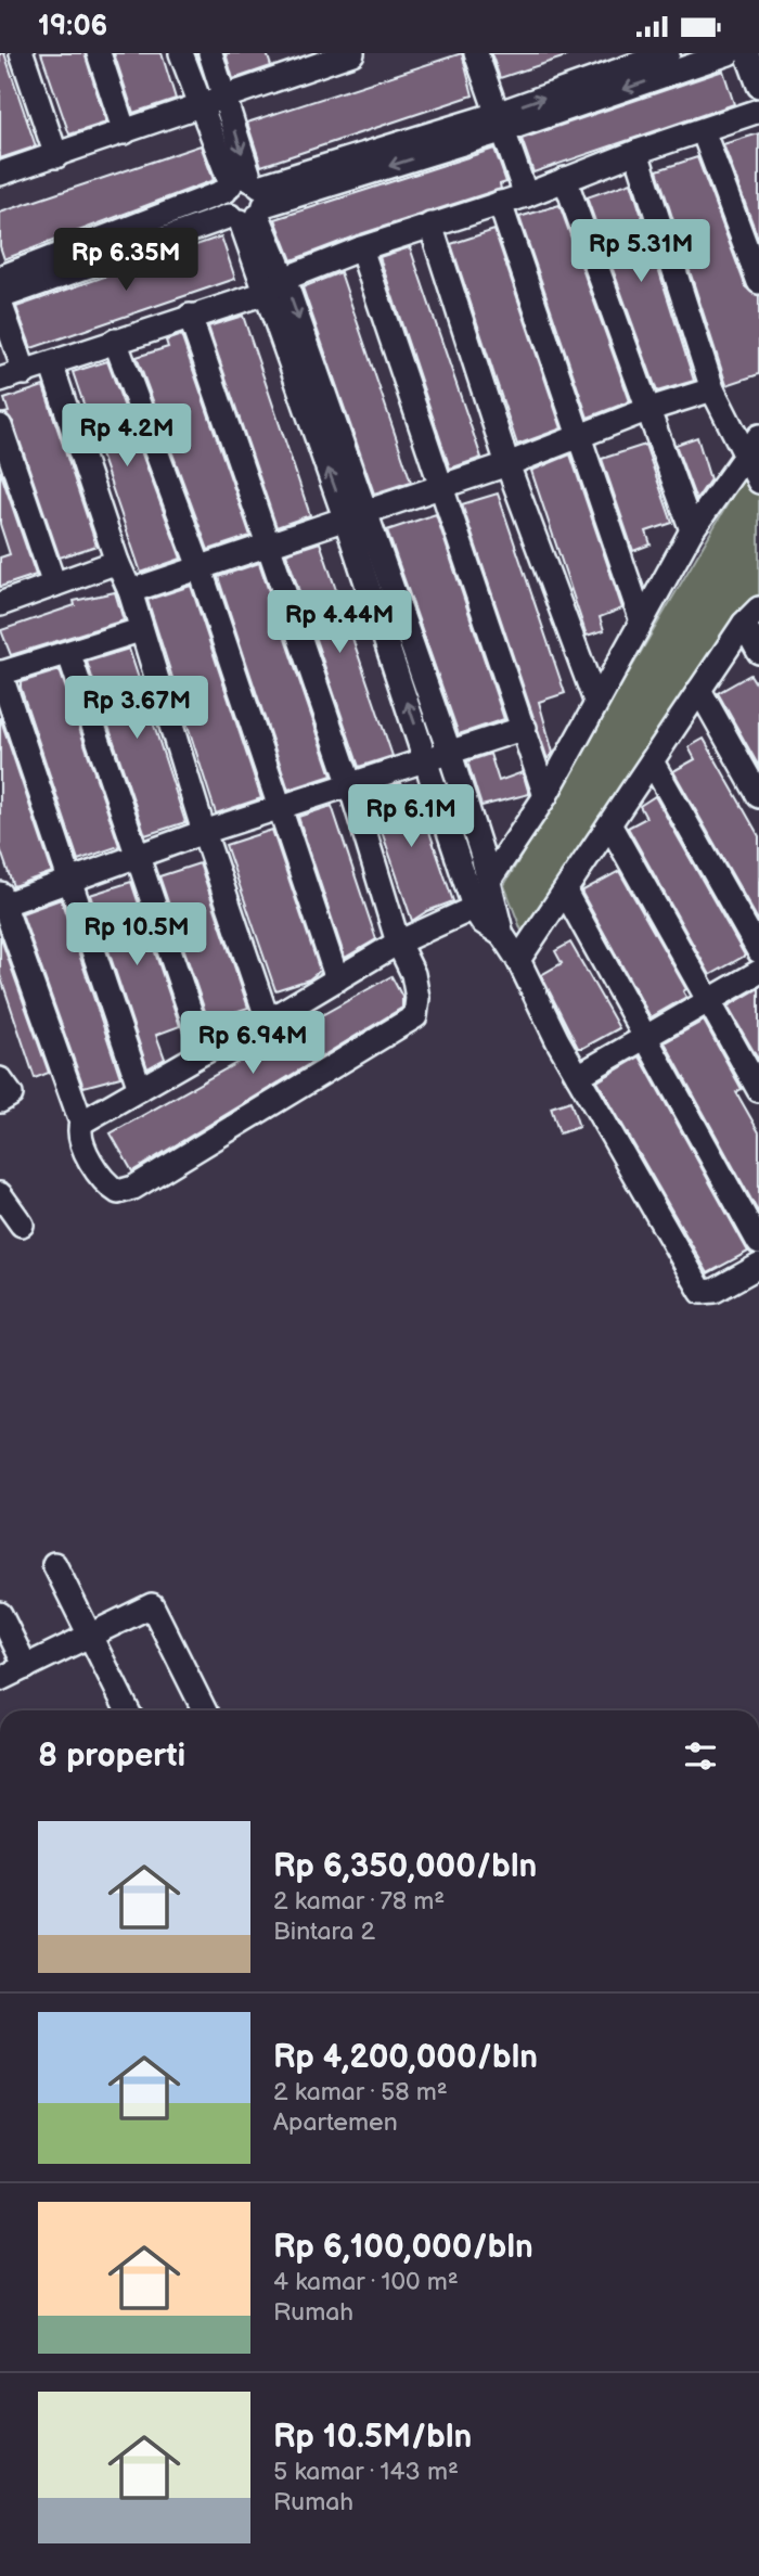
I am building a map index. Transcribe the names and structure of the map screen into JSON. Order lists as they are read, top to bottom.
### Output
{
  "page": {
    "status": "19:06",
    "price": [
      "Rp 5.31M",
      "Rp 6.35M",
      "Rp 4.2M",
      "Rp 4.44M",
      "Rp 3.67M",
      "Rp 6.1M",
      "Rp 10.5M",
      "Rp 6.94M"
    ],
    "heading": "8 properti",
    "list": [
      {
        "name": "Rp 6,350,000/bln",
        "note": "2 kamar · 78 m² · Bintara 2"
      },
      {
        "name": "Rp 4,200,000/bln",
        "note": "2 kamar · 58 m² · Apartemen"
      },
      {
        "name": "Rp 6,100,000/bln",
        "note": "4 kamar · 100 m² · Rumah"
      },
      {
        "name": "Rp 10.5M/bln",
        "note": "5 kamar · 143 m² · Rumah"
      }
    ]
  }
}
